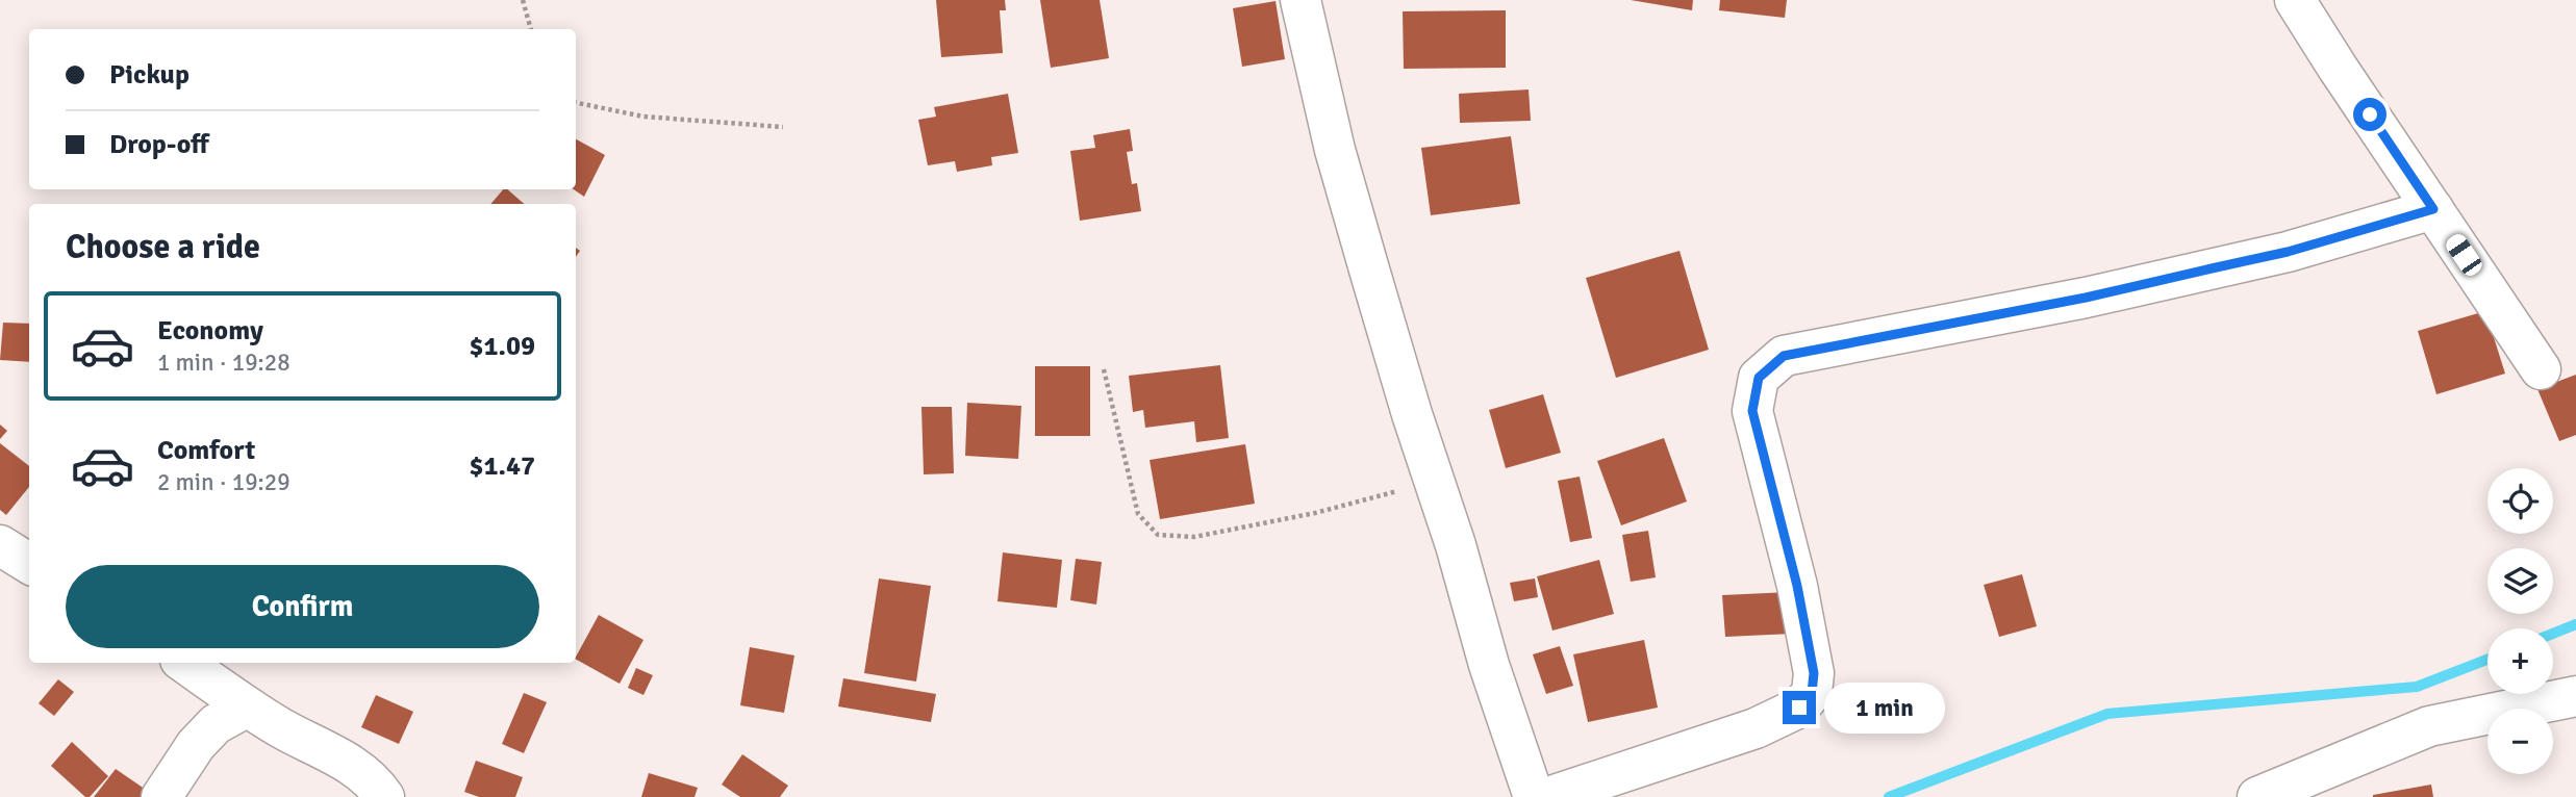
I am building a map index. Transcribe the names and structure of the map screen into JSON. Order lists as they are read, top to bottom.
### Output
{
  "page": {
    "banner": ["Pickup", "Drop-off"],
    "heading": "Choose a ride",
    "list": [
      {
        "name": "Economy",
        "note": "1 min · 19:28",
        "value": "$1.09"
      },
      {
        "name": "Comfort",
        "note": "2 min · 19:29",
        "value": "$1.47"
      }
    ],
    "map_buttons": ["+", "−"],
    "buttons": "Confirm",
    "bubble": "1 min"
  }
}
